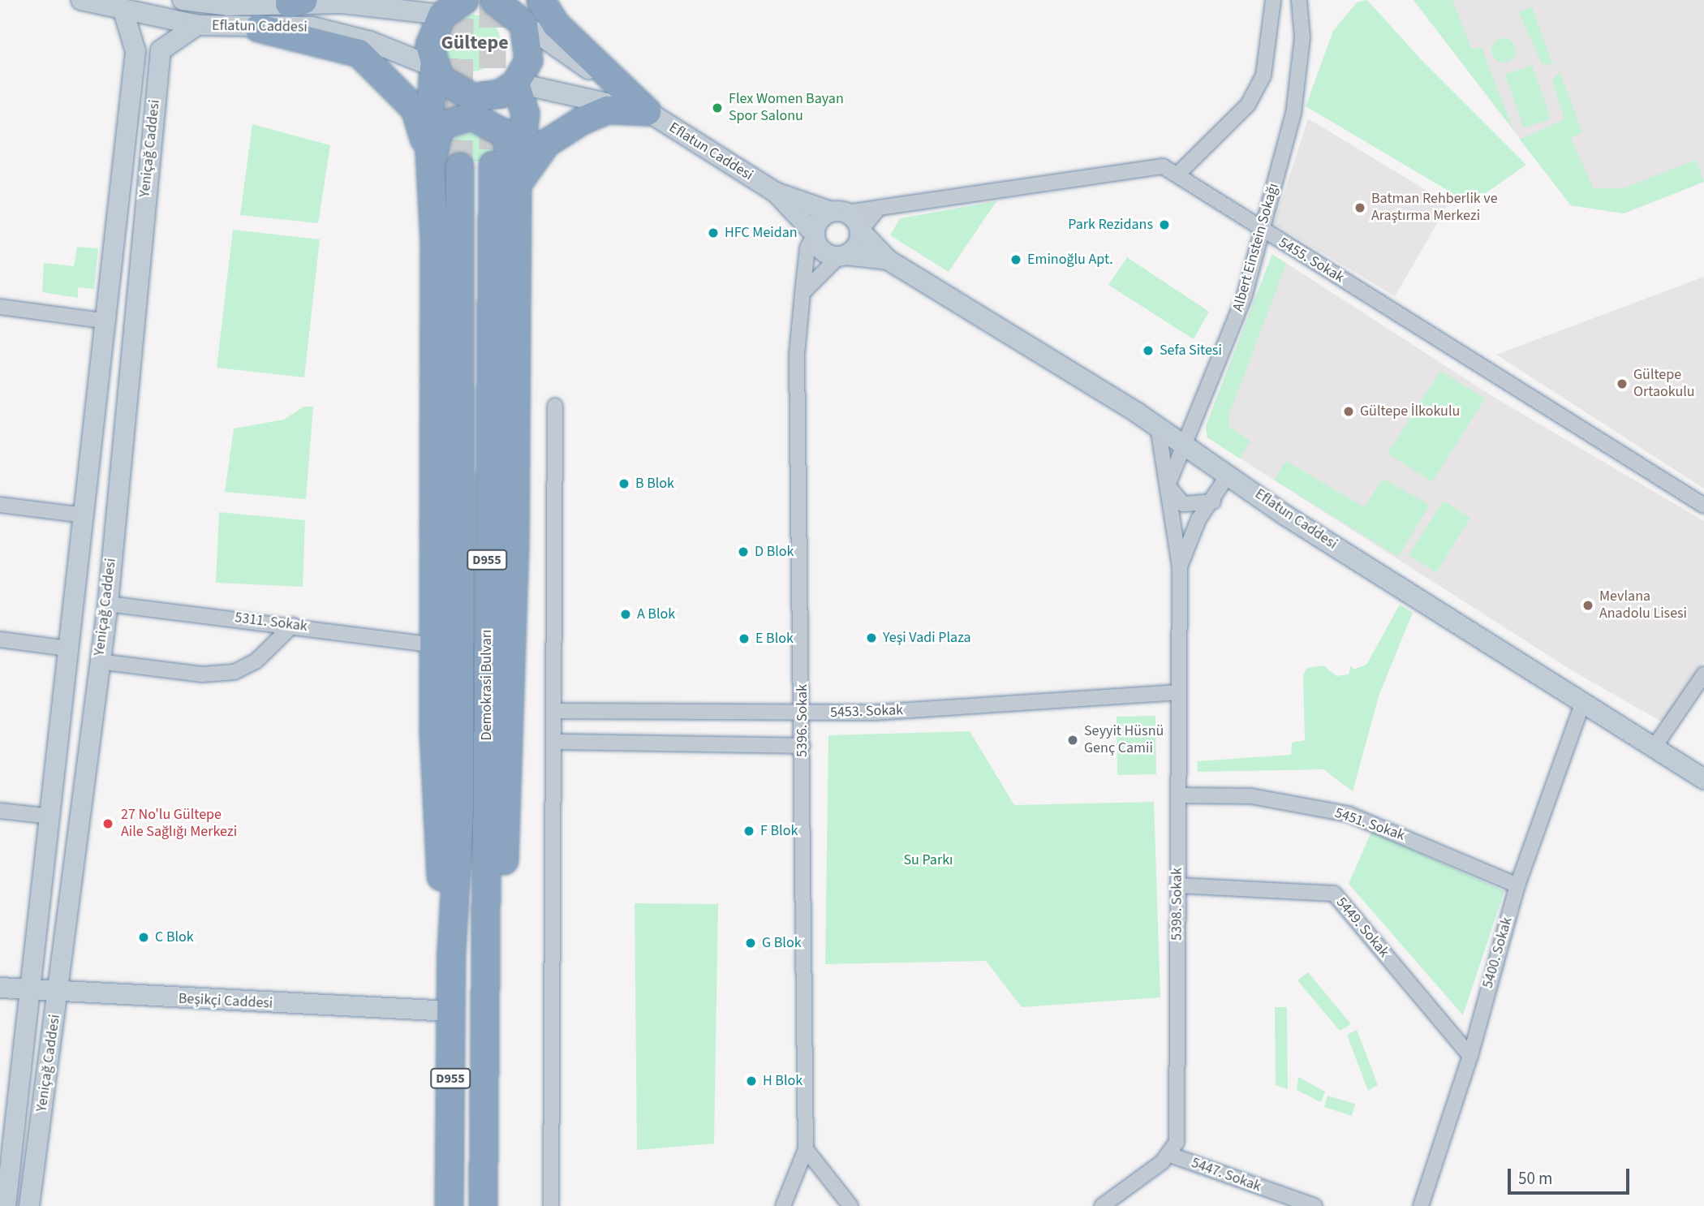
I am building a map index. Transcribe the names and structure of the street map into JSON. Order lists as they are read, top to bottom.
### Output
{
  "streets": {
    "highway": ["D955", "Demokrasi Bulvarı"],
    "street": [
      "Eflatun Caddesi",
      "Yeniçağ Caddesi",
      "Albert Einstein Sokağı",
      "5455. Sokak",
      "5311. Sokak",
      "5453. Sokak",
      "5396. Sokak",
      "5451. Sokak",
      "5398. Sokak",
      "5449. Sokak",
      "5400. Sokak",
      "Beşikçi Caddesi",
      "5447. Sokak"
    ]
  },
  "crossings": [
    ["Eflatun Caddesi", "Yeniçağ Caddesi"],
    ["Eflatun Caddesi", "Albert Einstein Sokağı"],
    ["Eflatun Caddesi", "5398. Sokak"],
    ["Eflatun Caddesi", "5400. Sokak"],
    ["Yeniçağ Caddesi", "5311. Sokak"],
    ["Yeniçağ Caddesi", "Beşikçi Caddesi"],
    ["Albert Einstein Sokağı", "5455. Sokak"],
    ["Albert Einstein Sokağı", "5398. Sokak"],
    ["5455. Sokak", "5396. Sokak"],
    ["Demokrasi Bulvarı", "Beşikçi Caddesi"],
    ["5453. Sokak", "5396. Sokak"],
    ["5453. Sokak", "5398. Sokak"],
    ["5451. Sokak", "5398. Sokak"],
    ["5451. Sokak", "5400. Sokak"],
    ["5398. Sokak", "5449. Sokak"],
    ["5398. Sokak", "5447. Sokak"],
    ["5449. Sokak", "5400. Sokak"]
  ],
  "districts": ["Gültepe"],
  "parks": ["Su Parkı"],
  "places": [
    "Flex Women Bayan Spor Salonu",
    "Batman Rehberlik ve Araştırma Merkezi",
    "Park Rezidans",
    "HFC Meidan",
    "Eminoğlu Apt.",
    "Sefa Sitesi",
    "Gültepe Ortaokulu",
    "Gültepe İlkokulu",
    "B Blok",
    "D Blok",
    "Mevlana Anadolu Lisesi",
    "A Blok",
    "Yeşi Vadi Plaza",
    "E Blok",
    "Seyyit Hüsnü Genç Camii",
    "27 No'lu Gültepe Aile Sağlığı Merkezi",
    "F Blok",
    "C Blok",
    "G Blok",
    "H Blok"
  ],
  "scale_bar": "50 m"
}
